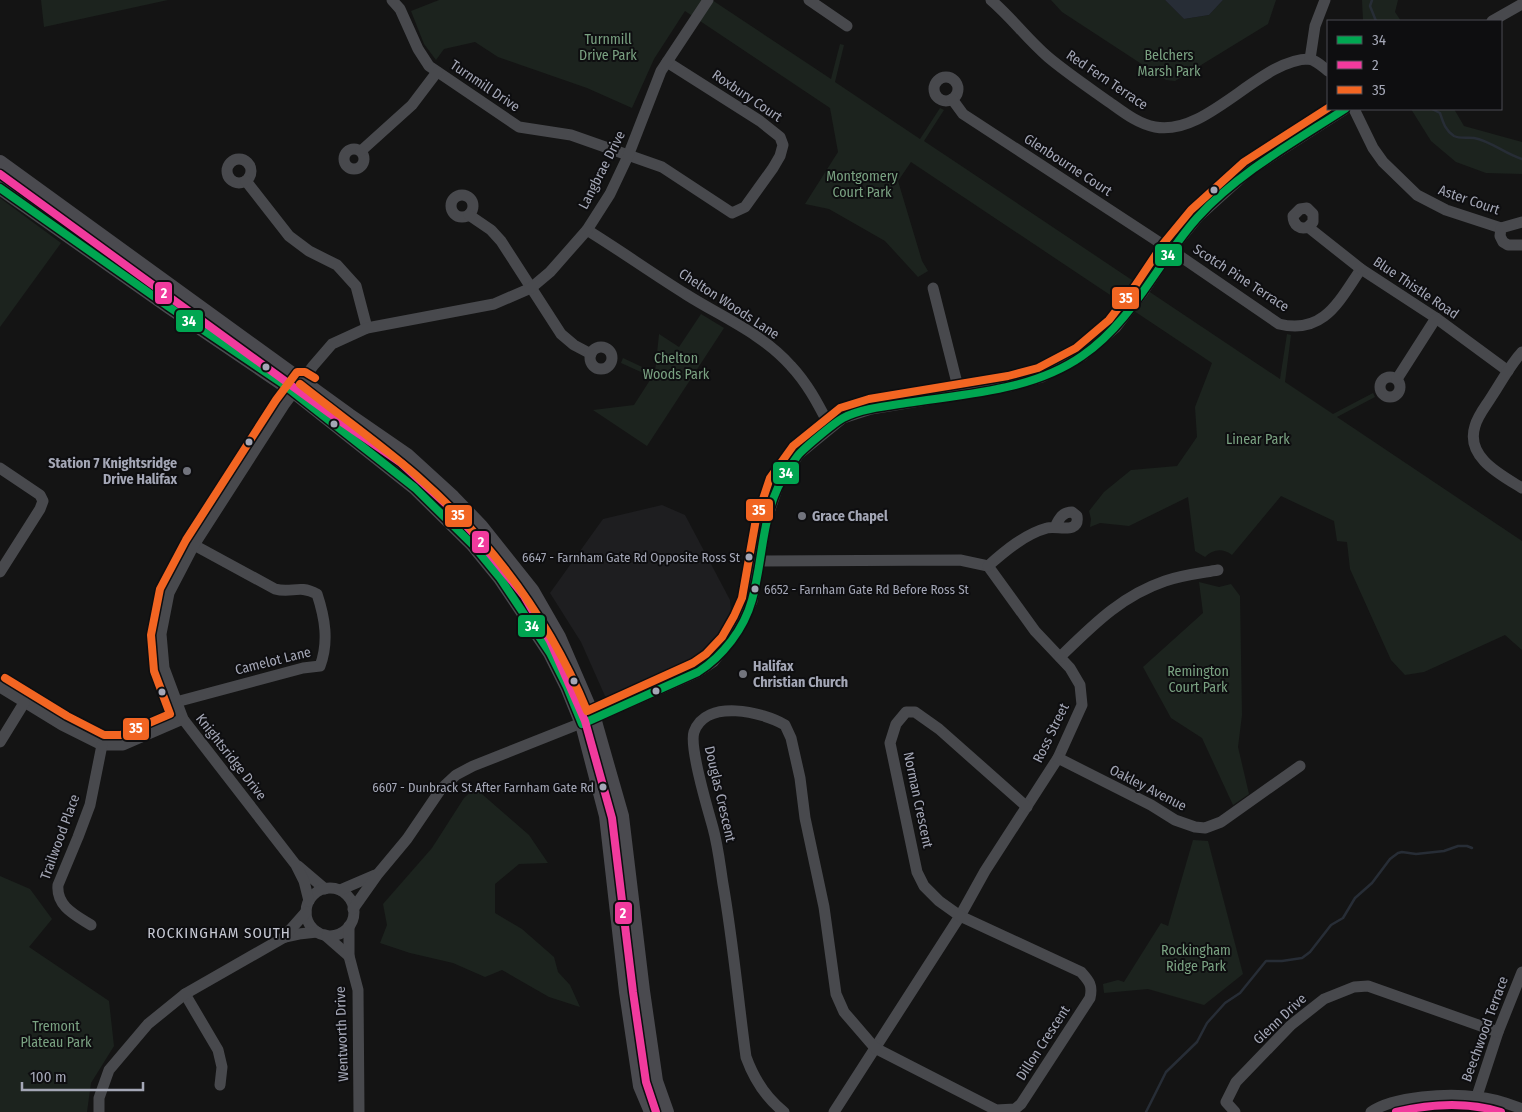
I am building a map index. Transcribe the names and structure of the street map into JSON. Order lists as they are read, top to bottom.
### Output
{
  "streets": {
    "street": [
      "Red Fern Terrace",
      "Turnmill Drive",
      "Roxbury Court",
      "Glenbourne Court",
      "Langbrae Drive",
      "Aster Court",
      "Scotch Pine Terrace",
      "Blue Thistle Road",
      "Chelton Woods Lane",
      "Camelot Lane",
      "Ross Street",
      "Knightsridge Drive",
      "Oakley Avenue",
      "Douglas Crescent",
      "Norman Crescent",
      "Trailwood Place",
      "Glenn Drive",
      "Beechwood Terrace",
      "Wentworth Drive",
      "Dillon Crescent"
    ]
  },
  "crossings": [
    ["Turnmill Drive", "Roxbury Court"],
    ["Turnmill Drive", "Langbrae Drive"],
    ["Roxbury Court", "Langbrae Drive"],
    ["Glenbourne Court", "Scotch Pine Terrace"],
    ["Langbrae Drive", "Chelton Woods Lane"],
    ["Langbrae Drive", "Knightsridge Drive"],
    ["Scotch Pine Terrace", "Blue Thistle Road"],
    ["Camelot Lane", "Knightsridge Drive"],
    ["Ross Street", "Oakley Avenue"],
    ["Ross Street", "Douglas Crescent"],
    ["Ross Street", "Norman Crescent"],
    ["Ross Street", "Dillon Crescent"],
    ["Knightsridge Drive", "Wentworth Drive"],
    ["Douglas Crescent", "Dillon Crescent"],
    ["Norman Crescent", "Dillon Crescent"],
    ["Glenn Drive", "Beechwood Terrace"]
  ],
  "districts": ["ROCKINGHAM SOUTH"],
  "parks": [
    "Turnmill Drive Park",
    "Belchers Marsh Park",
    "Montgomery Court Park",
    "Chelton Woods Park",
    "Linear Park",
    "Remington Court Park",
    "Rockingham Ridge Park",
    "Tremont Plateau Park"
  ],
  "places": [
    "Station 7 Knightsridge Drive Halifax",
    "Grace Chapel",
    "6647 - Farnham Gate Rd Opposite Ross St",
    "6652 - Farnham Gate Rd Before Ross St",
    "Halifax Christian Church",
    "6607 - Dunbrack St After Farnham Gate Rd"
  ],
  "lines": ["transit line 35", "transit line 34", "transit line 2"],
  "legend": ["34", "2", "35"],
  "scale_bar": "100 m"
}
